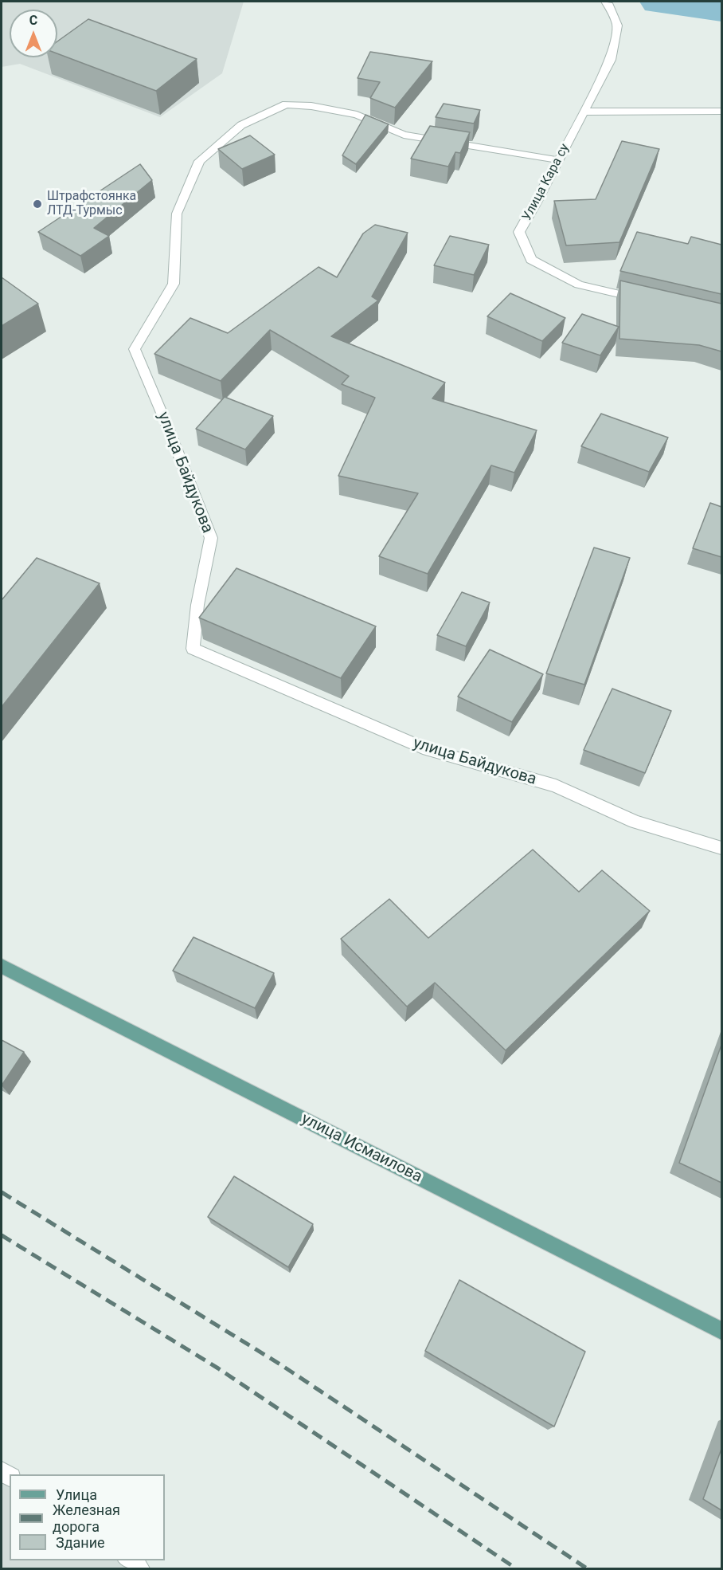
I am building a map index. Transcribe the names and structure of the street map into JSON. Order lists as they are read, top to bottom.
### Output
{
  "streets": {
    "main road": ["улица Исмаилова"],
    "street": ["Улица Кара су", "улица Байдукова"]
  },
  "crossings": [
    ["Улица Кара су", "улица Байдукова"]
  ],
  "places": ["Штрафстоянка ЛТД-Турмыс"],
  "legend": ["Улица", "Железная дорога", "Здание"],
  "north": "top"
}
